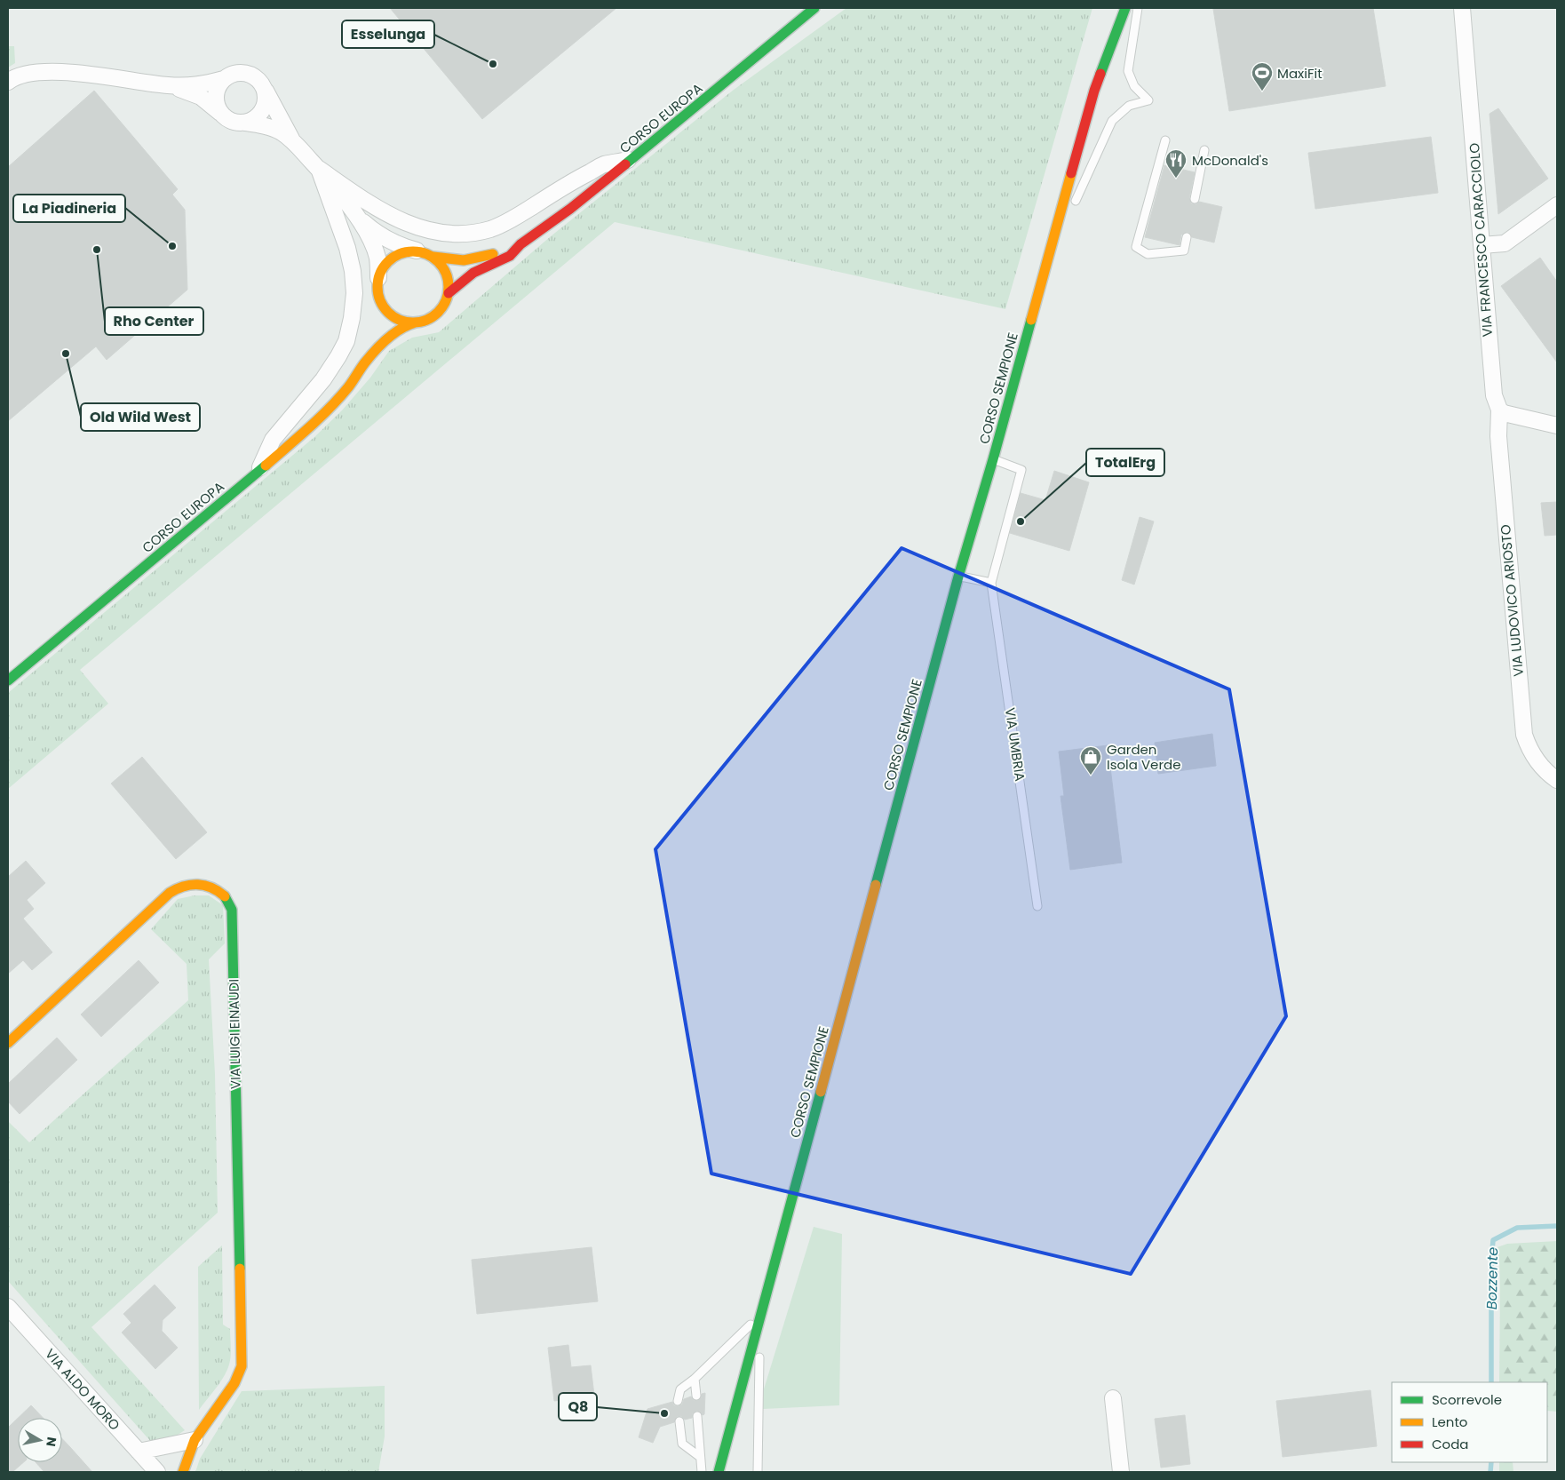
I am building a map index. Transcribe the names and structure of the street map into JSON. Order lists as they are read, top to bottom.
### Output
{
  "streets": {
    "main road": ["CORSO EUROPA", "CORSO SEMPIONE", "VIA LUIGI EINAUDI"],
    "street": ["VIA FRANCESCO CARACCIOLO", "VIA LUDOVICO ARIOSTO", "VIA ALDO MORO"],
    "lane": ["VIA UMBRIA"]
  },
  "crossings": [
    ["VIA FRANCESCO CARACCIOLO", "VIA LUDOVICO ARIOSTO"]
  ],
  "water": ["Bozzente"],
  "places": {
    "other": [
      "Esselunga",
      "La Piadineria",
      "Rho Center",
      "Old Wild West",
      "TotalErg",
      "Q8"
    ],
    "sports": ["MaxiFit"],
    "restaurant": ["McDonald's"],
    "shop": ["Garden Isola Verde"]
  },
  "legend": ["Scorrevole", "Lento", "Coda"],
  "north": "right"
}
